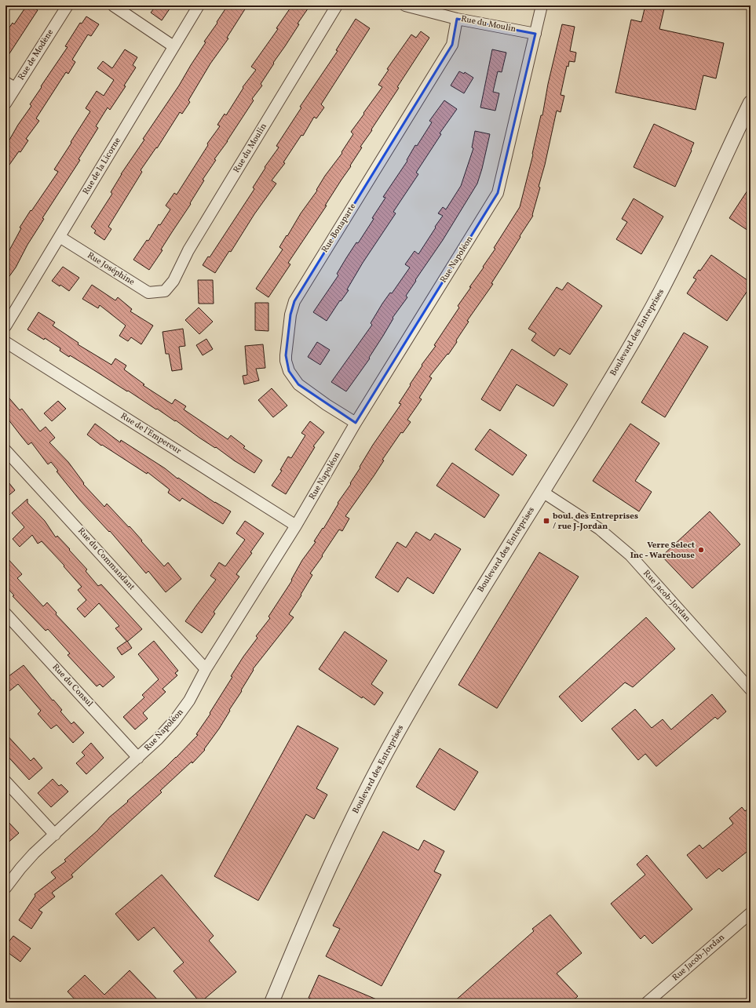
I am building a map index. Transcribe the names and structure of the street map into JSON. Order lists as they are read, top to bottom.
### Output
{
  "streets": {
    "street": [
      "Rue du Moulin",
      "Rue de Modène",
      "Rue de la Licorne",
      "Rue Bonaparte",
      "Rue Napoléon",
      "Rue Joséphine",
      "Boulevard des Entreprises",
      "Rue de l'Empereur",
      "Rue du Commandant",
      "Rue Jacob-Jordan",
      "Rue du Consul"
    ]
  },
  "crossings": [
    ["Rue du Moulin", "Rue Bonaparte"],
    ["Rue du Moulin", "Rue Napoléon"],
    ["Rue du Moulin", "Rue Joséphine"],
    ["Rue de la Licorne", "Rue Joséphine"],
    ["Rue Bonaparte", "Rue Napoléon"],
    ["Rue Napoléon", "Rue de l'Empereur"],
    ["Rue Napoléon", "Rue du Commandant"],
    ["Rue Napoléon", "Rue du Consul"],
    ["Boulevard des Entreprises", "Rue Jacob-Jordan"]
  ],
  "places": {
    "transit": ["boul. des Entreprises / rue J-Jordan"],
    "other": ["Verre Select Inc - Warehouse"]
  }
}
